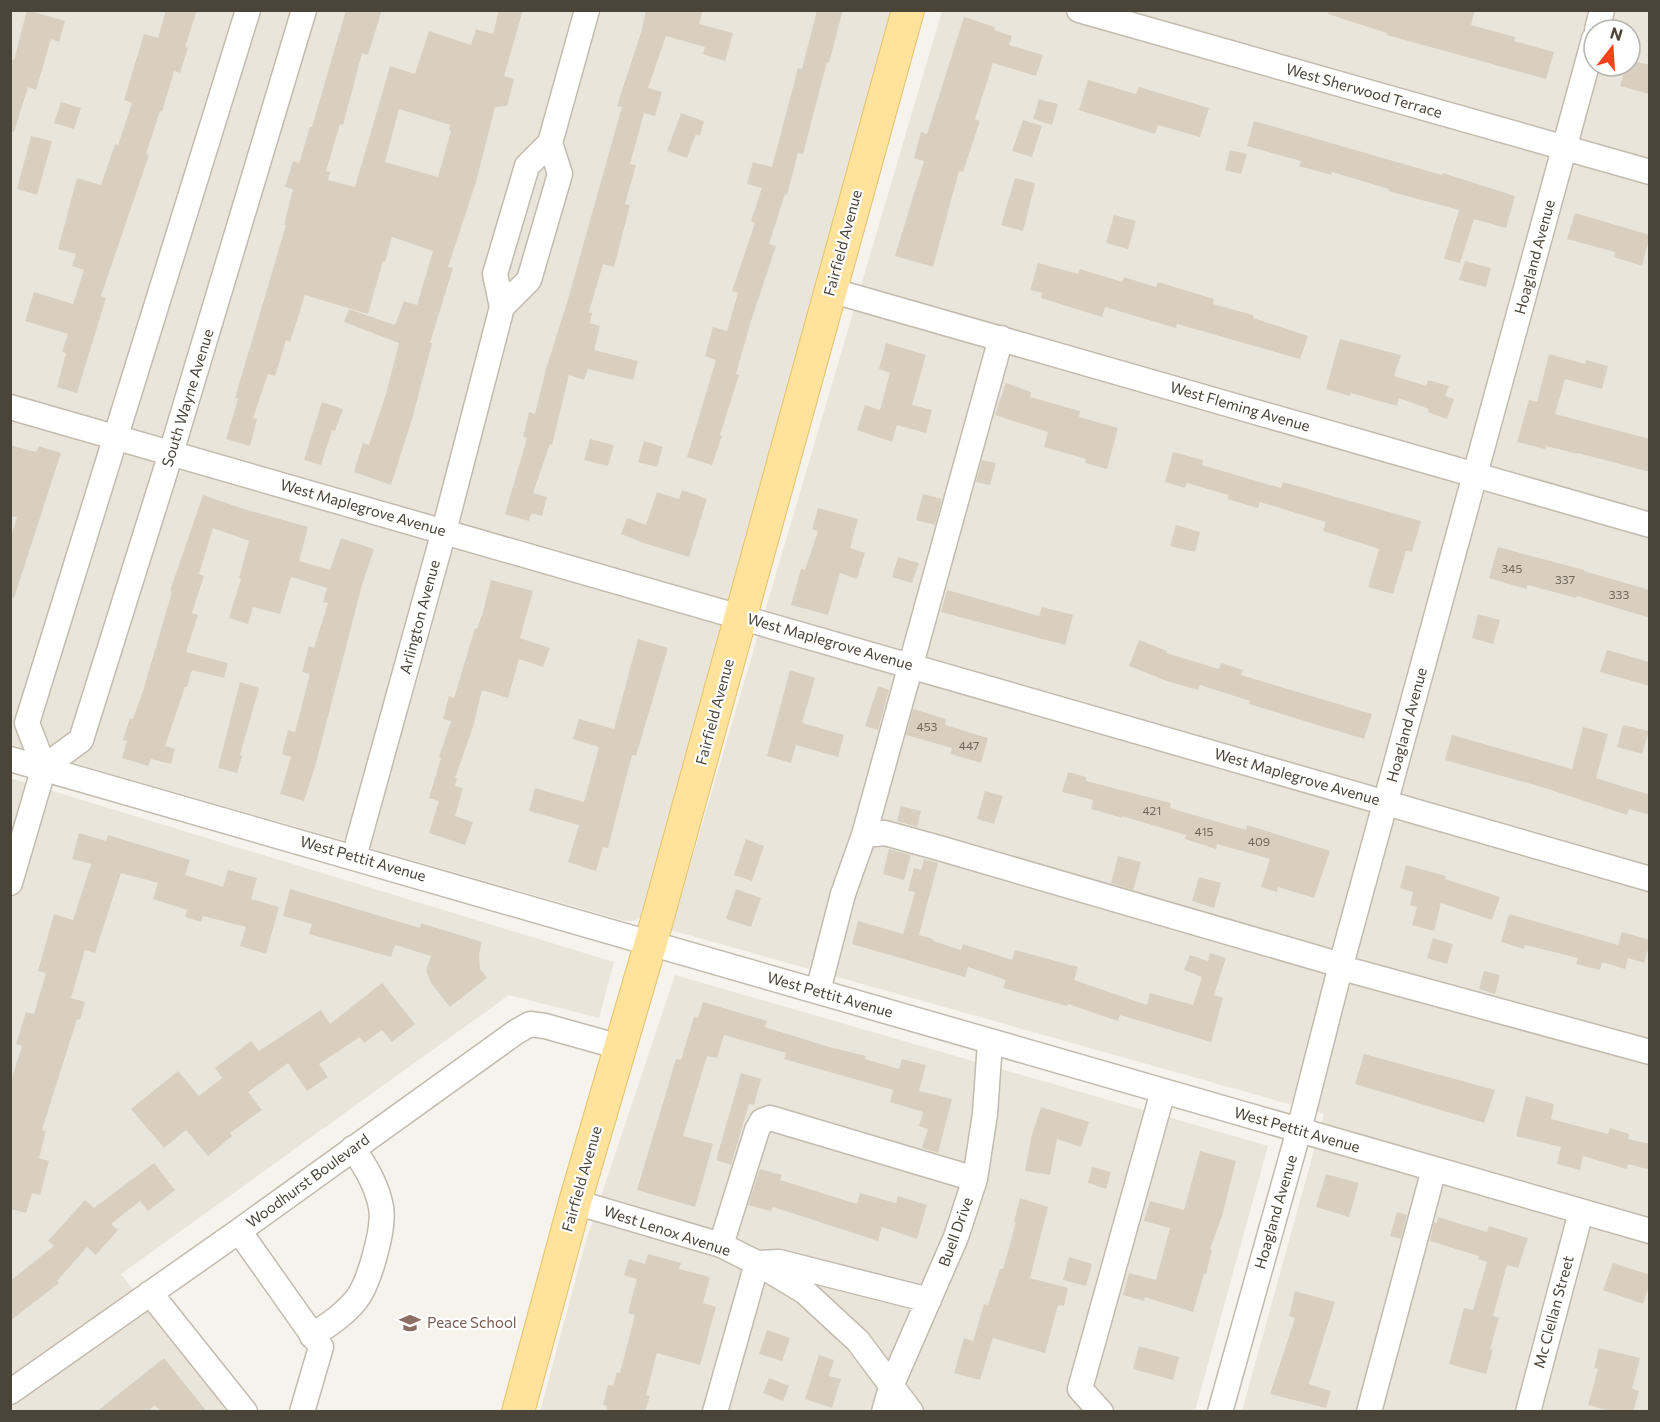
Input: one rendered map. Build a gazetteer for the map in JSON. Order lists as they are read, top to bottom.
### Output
{
  "streets": {
    "main road": ["Fairfield Avenue"],
    "street": [
      "West Sherwood Terrace",
      "Hoagland Avenue",
      "South Wayne Avenue",
      "West Fleming Avenue",
      "West Maplegrove Avenue",
      "Arlington Avenue",
      "West Pettit Avenue",
      "Woodhurst Boulevard",
      "West Lenox Avenue",
      "Buell Drive",
      "Mc Clellan Street"
    ]
  },
  "crossings": [
    ["West Sherwood Terrace", "Hoagland Avenue"],
    ["Fairfield Avenue", "West Fleming Avenue"],
    ["Fairfield Avenue", "West Maplegrove Avenue"],
    ["Fairfield Avenue", "West Pettit Avenue"],
    ["Fairfield Avenue", "Woodhurst Boulevard"],
    ["Fairfield Avenue", "West Lenox Avenue"],
    ["Hoagland Avenue", "West Fleming Avenue"],
    ["Hoagland Avenue", "West Maplegrove Avenue"],
    ["Hoagland Avenue", "West Pettit Avenue"],
    ["South Wayne Avenue", "West Maplegrove Avenue"],
    ["South Wayne Avenue", "West Pettit Avenue"],
    ["West Maplegrove Avenue", "Arlington Avenue"],
    ["Arlington Avenue", "West Pettit Avenue"],
    ["West Pettit Avenue", "Buell Drive"],
    ["West Pettit Avenue", "Mc Clellan Street"],
    ["West Lenox Avenue", "Buell Drive"]
  ],
  "places": {
    "school or university": ["Peace School"]
  },
  "house_numbers": [
    "345",
    "337",
    "333",
    "453",
    "447",
    "421",
    "415",
    "409"
  ],
  "north": "top"
}
